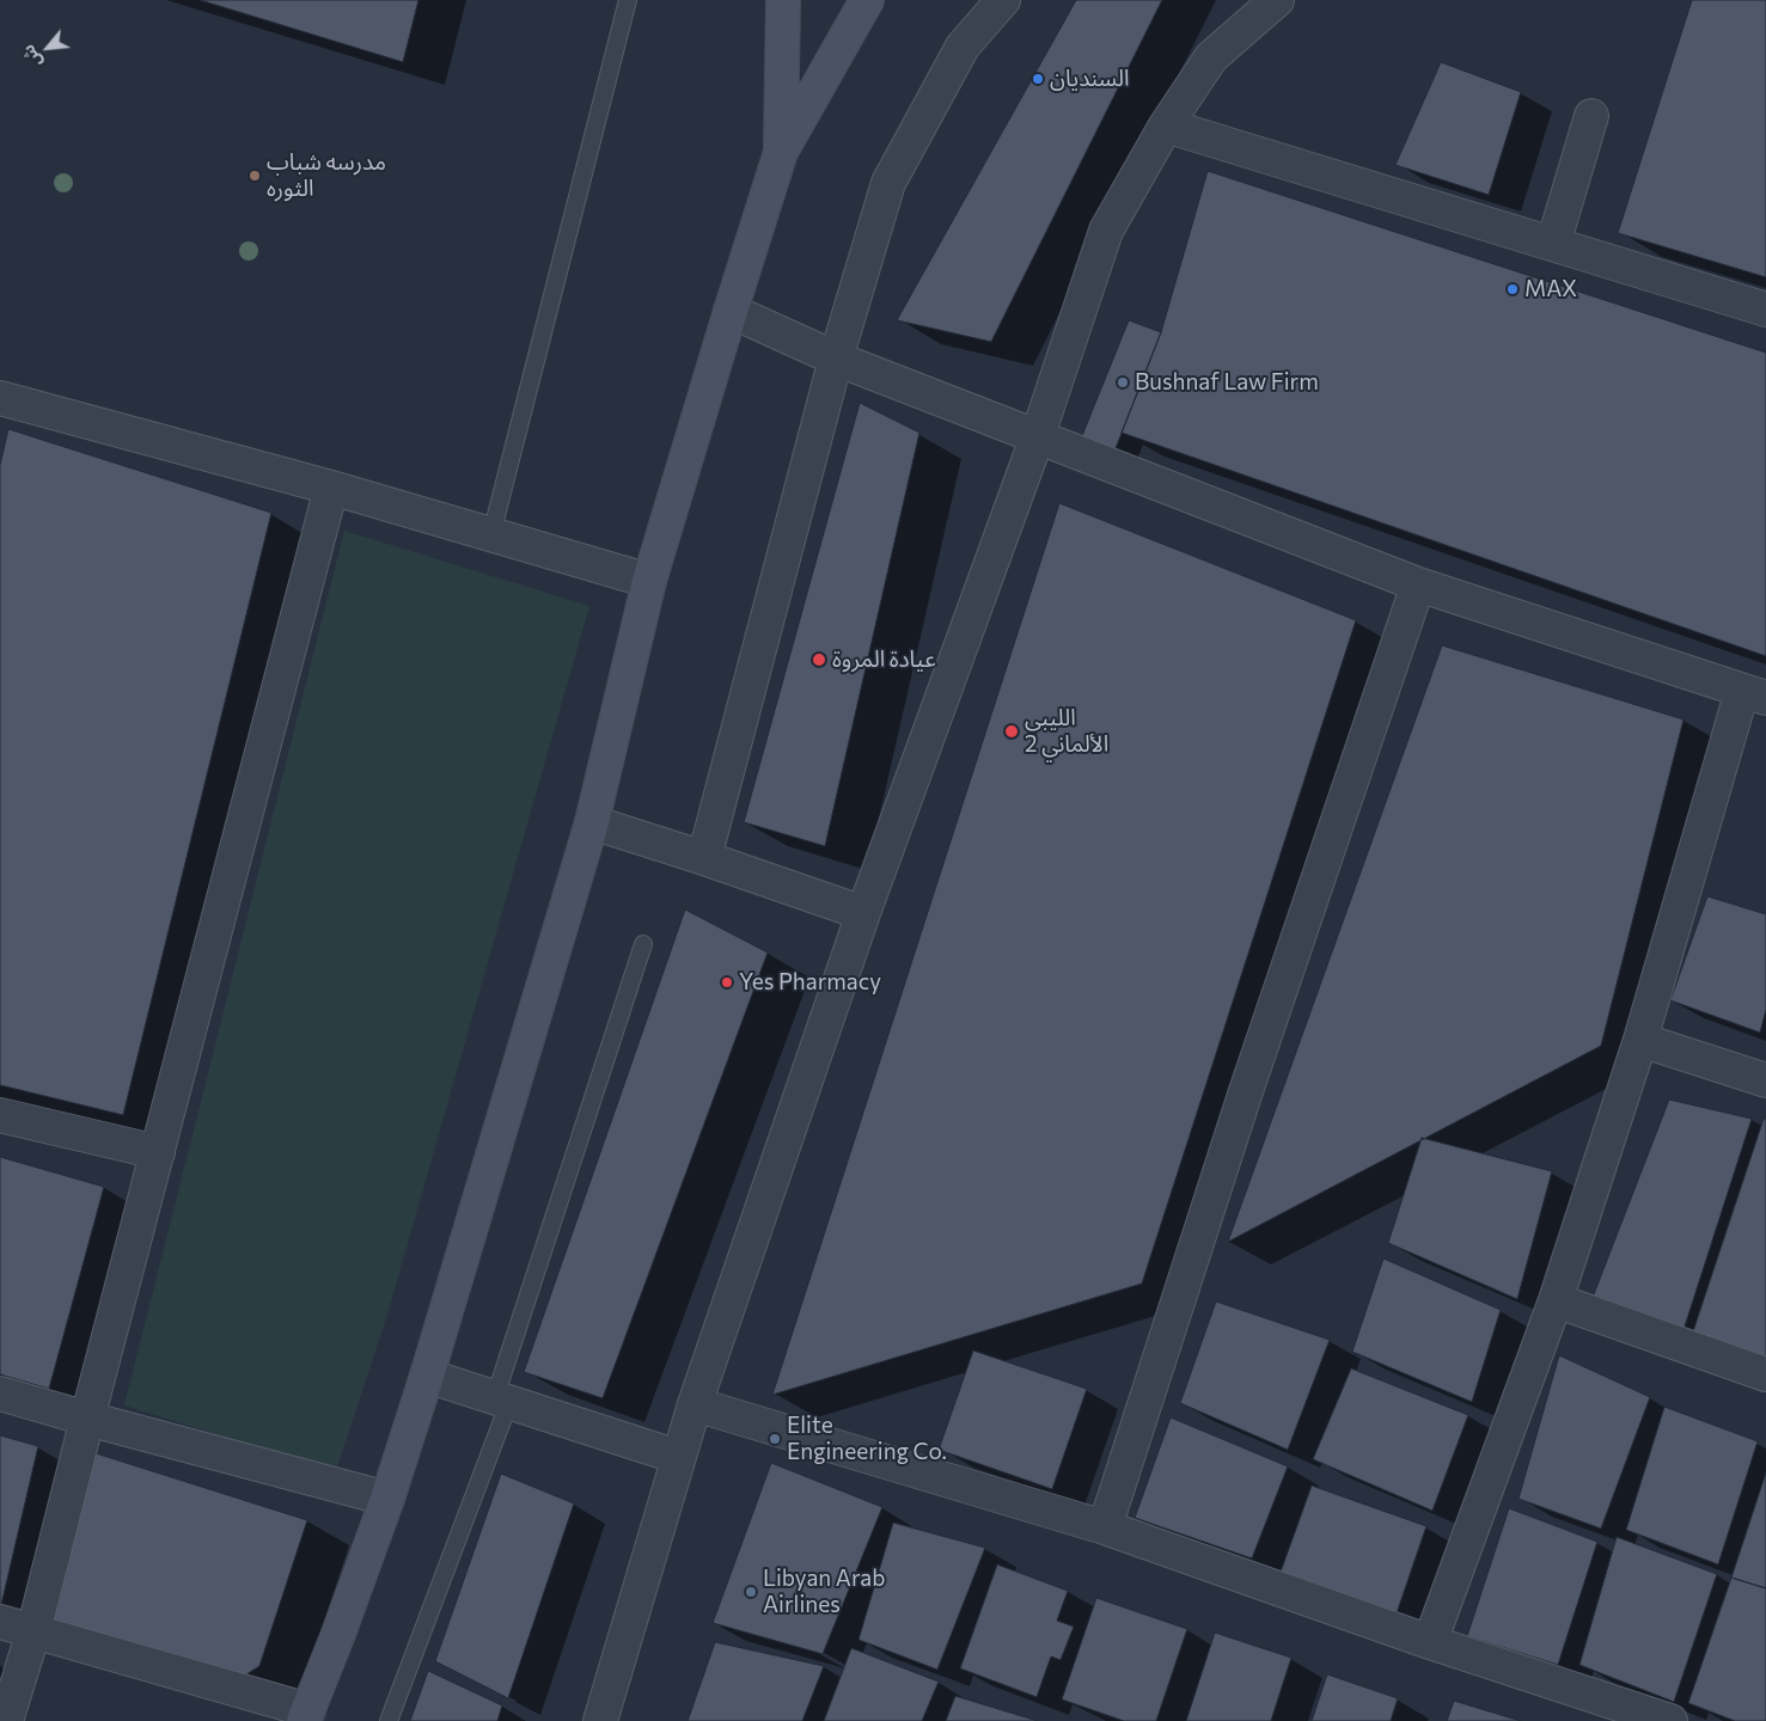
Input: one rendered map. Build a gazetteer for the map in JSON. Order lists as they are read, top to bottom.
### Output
{
  "places": [
    "السنديان",
    "مدرسه شباب الثوره",
    "MAX",
    "Bushnaf Law Firm",
    "عيادة المروة",
    "الليبي الألماني 2",
    "Yes Pharmacy",
    "Elite Engineering Co.",
    "Libyan Arab Airlines"
  ],
  "north": "bottom left"
}
